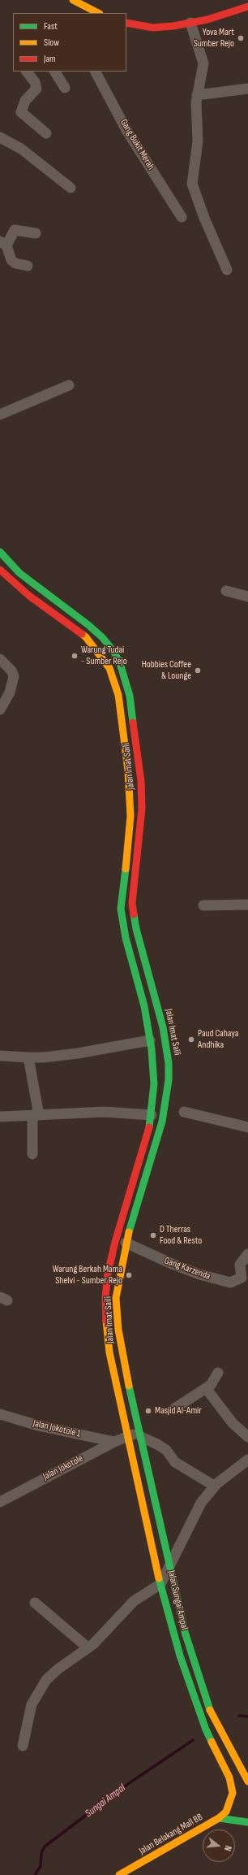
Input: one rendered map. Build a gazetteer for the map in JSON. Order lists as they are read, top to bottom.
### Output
{
  "streets": {
    "main road": ["Jalan Imat Saili", "Jalan Sungai Ampal", "Jalan Belakang Mall BB"],
    "street": [
      "Gang Bukit Merah",
      "Gang Karzenda",
      "Jalan Jokotole 1",
      "Jalan Jokotole"
    ]
  },
  "crossings": [
    ["Jalan Imat Saili", "Gang Karzenda"],
    ["Jalan Imat Saili", "Jalan Jokotole"],
    ["Jalan Imat Saili", "Jalan Sungai Ampal"],
    ["Jalan Jokotole 1", "Jalan Jokotole"],
    ["Jalan Sungai Ampal", "Jalan Belakang Mall BB"]
  ],
  "water": ["Sungai Ampal"],
  "places": [
    "Yova Mart Sumber Rejo",
    "Warung Tudai - Sumber Rejo",
    "Hobbies Coffee & Lounge",
    "Paud Cahaya Andhika",
    "D Therras Food & Resto",
    "Warung Berkah Mama Shelvi - Sumber Rejo",
    "Masjid Al-Amir"
  ],
  "legend": ["Fast", "Slow", "Jam"],
  "north": "right"
}
